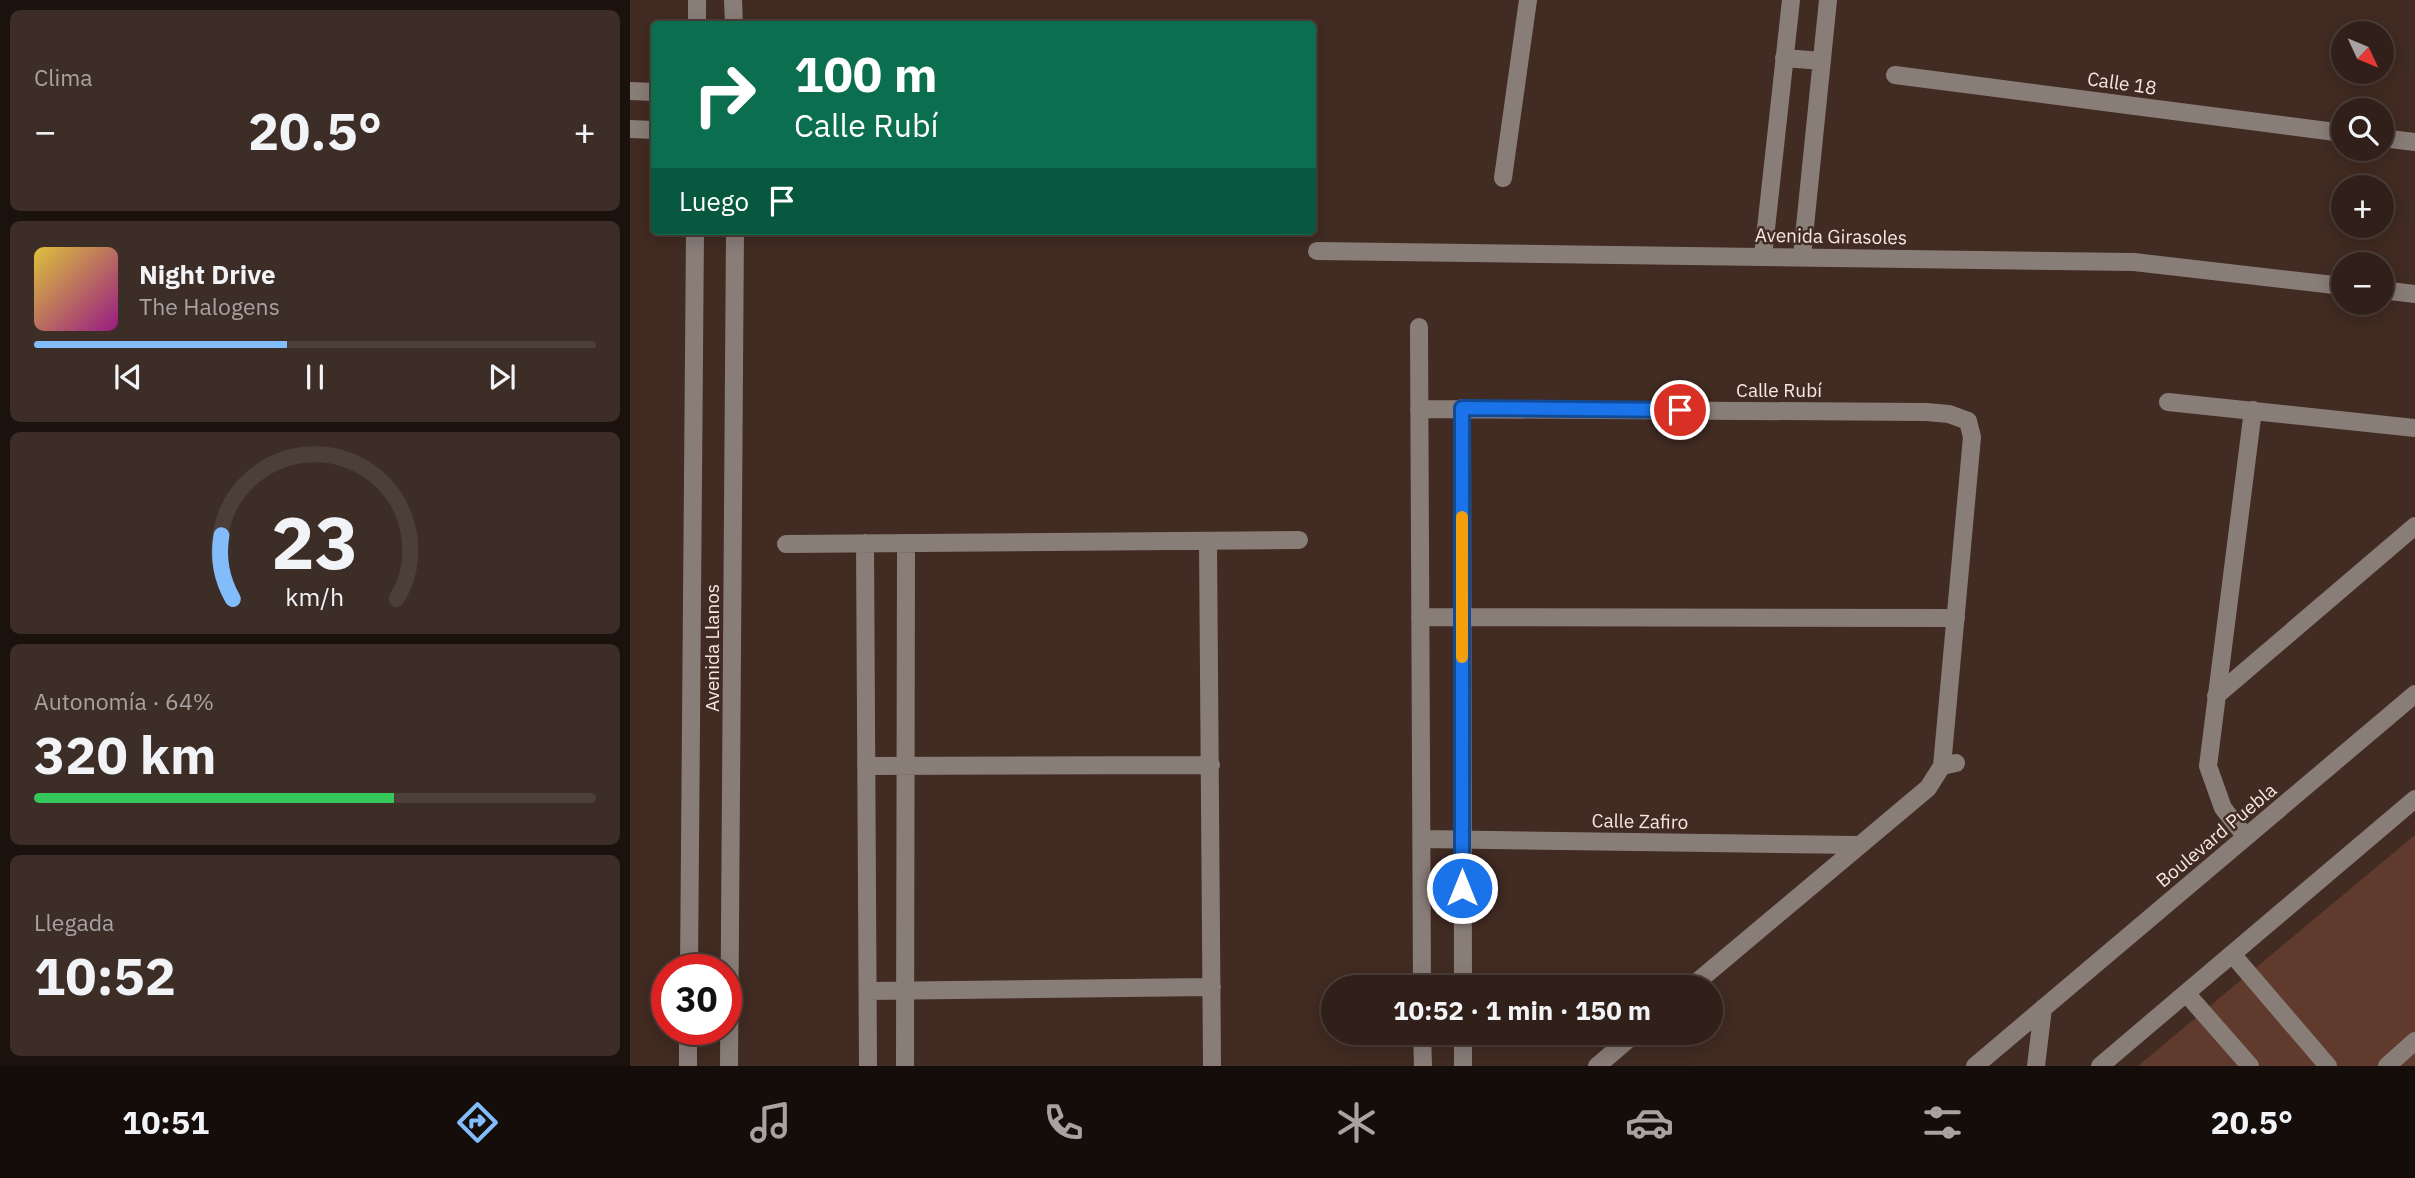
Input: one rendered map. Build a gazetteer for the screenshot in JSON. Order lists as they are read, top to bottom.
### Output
{
  "streets": {
    "street": [
      "Calle 18",
      "Avenida Girasoles",
      "Calle Rubí",
      "Avenida Llanos",
      "Calle Zafiro",
      "Boulevard Puebla"
    ]
  },
  "north": "bottom right",
  "page": {
    "tile": [
      "Clima",
      ["Autonomía · 64%", "320 km"],
      ["Llegada", "10:52"]
    ],
    "map_buttons": ["+", "−"],
    "turn": ["100 m", "Calle Rubí"],
    "heat": ["−", "20.5°", "+"],
    "then": "Luego",
    "song": ["Night Drive", "The Halogens"],
    "limit": "30",
    "trip": "10:52 · 1 min · 150 m",
    "tabs": ["10:51", "20.5°"],
    "gauge": ["23", "km/h"]
  }
}
